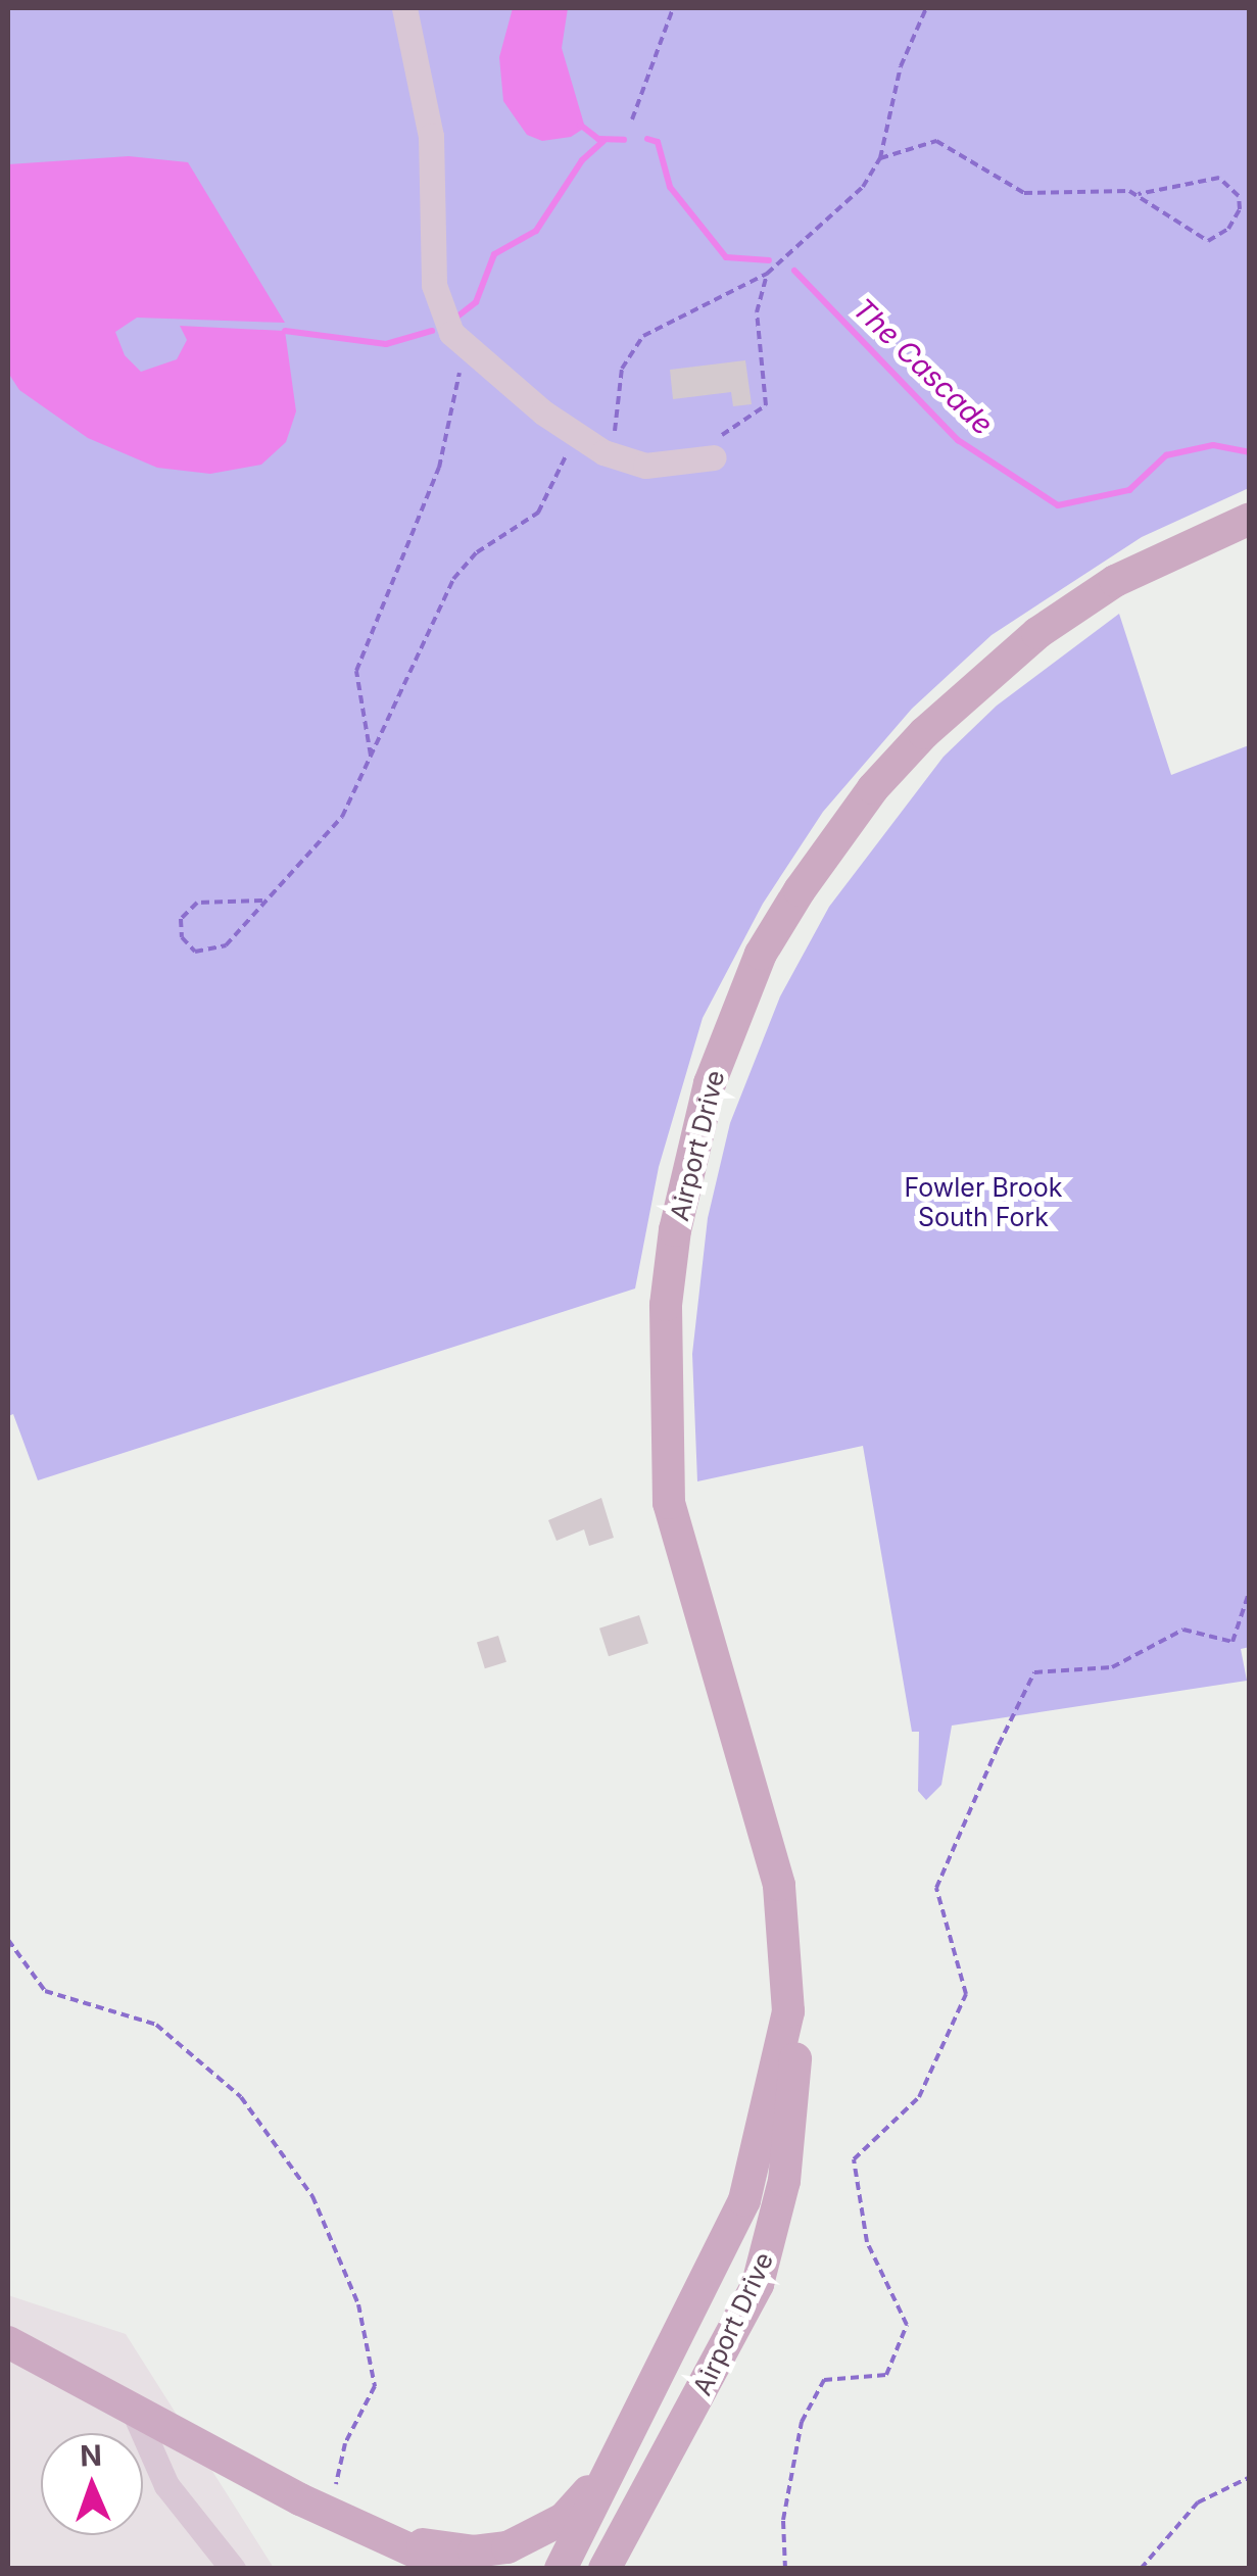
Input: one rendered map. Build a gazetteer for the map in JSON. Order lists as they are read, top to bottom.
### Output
{
  "streets": {
    "main road": ["Airport Drive"]
  },
  "water": ["The Cascade"],
  "parks": ["Fowler Brook South Fork"],
  "north": "top"
}
